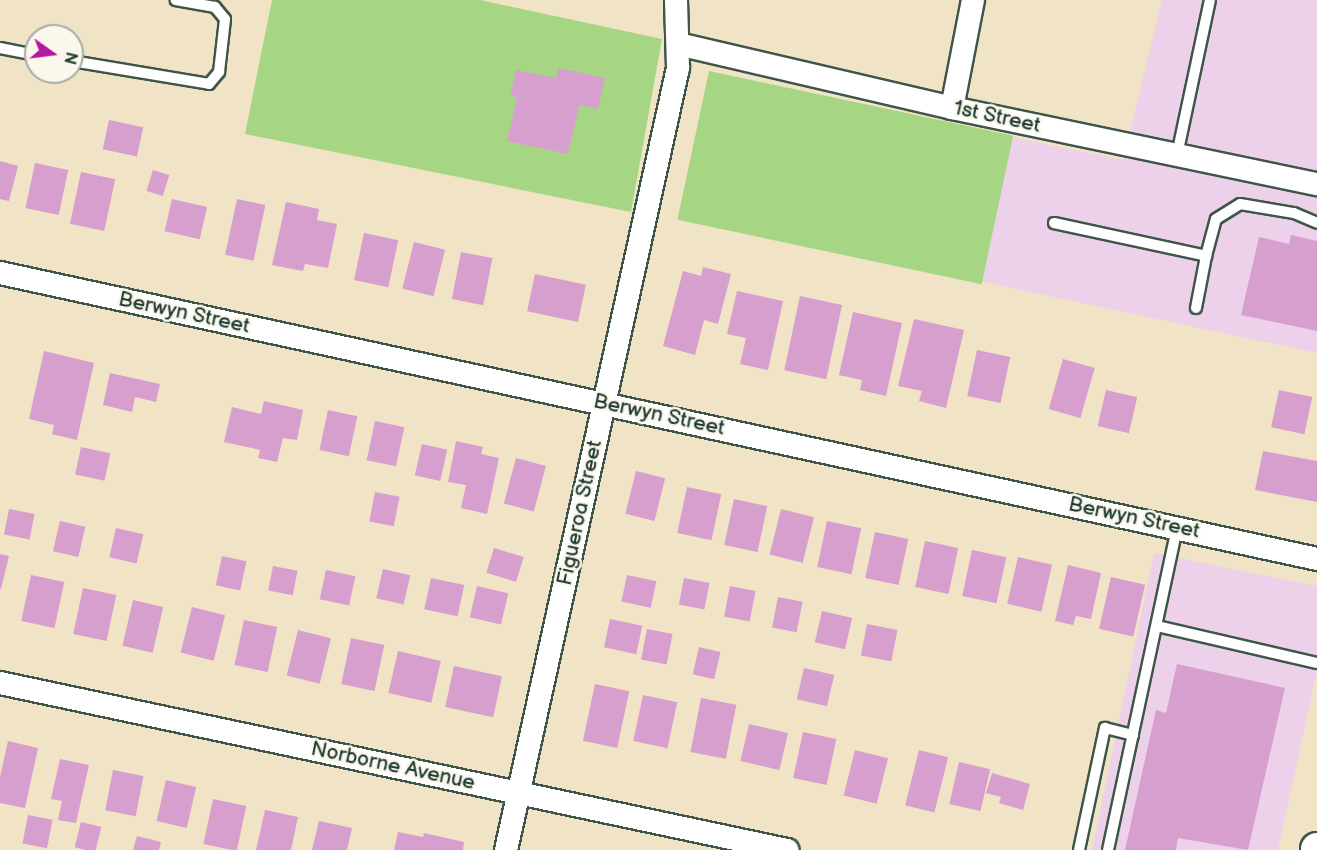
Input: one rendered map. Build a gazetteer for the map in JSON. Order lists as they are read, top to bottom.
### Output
{
  "streets": {
    "street": [
      "1st Street",
      "Berwyn Street",
      "Figueroa Street",
      "Norborne Avenue"
    ]
  },
  "crossings": [
    ["1st Street", "Figueroa Street"],
    ["Berwyn Street", "Figueroa Street"],
    ["Figueroa Street", "Norborne Avenue"]
  ],
  "north": "right"
}
